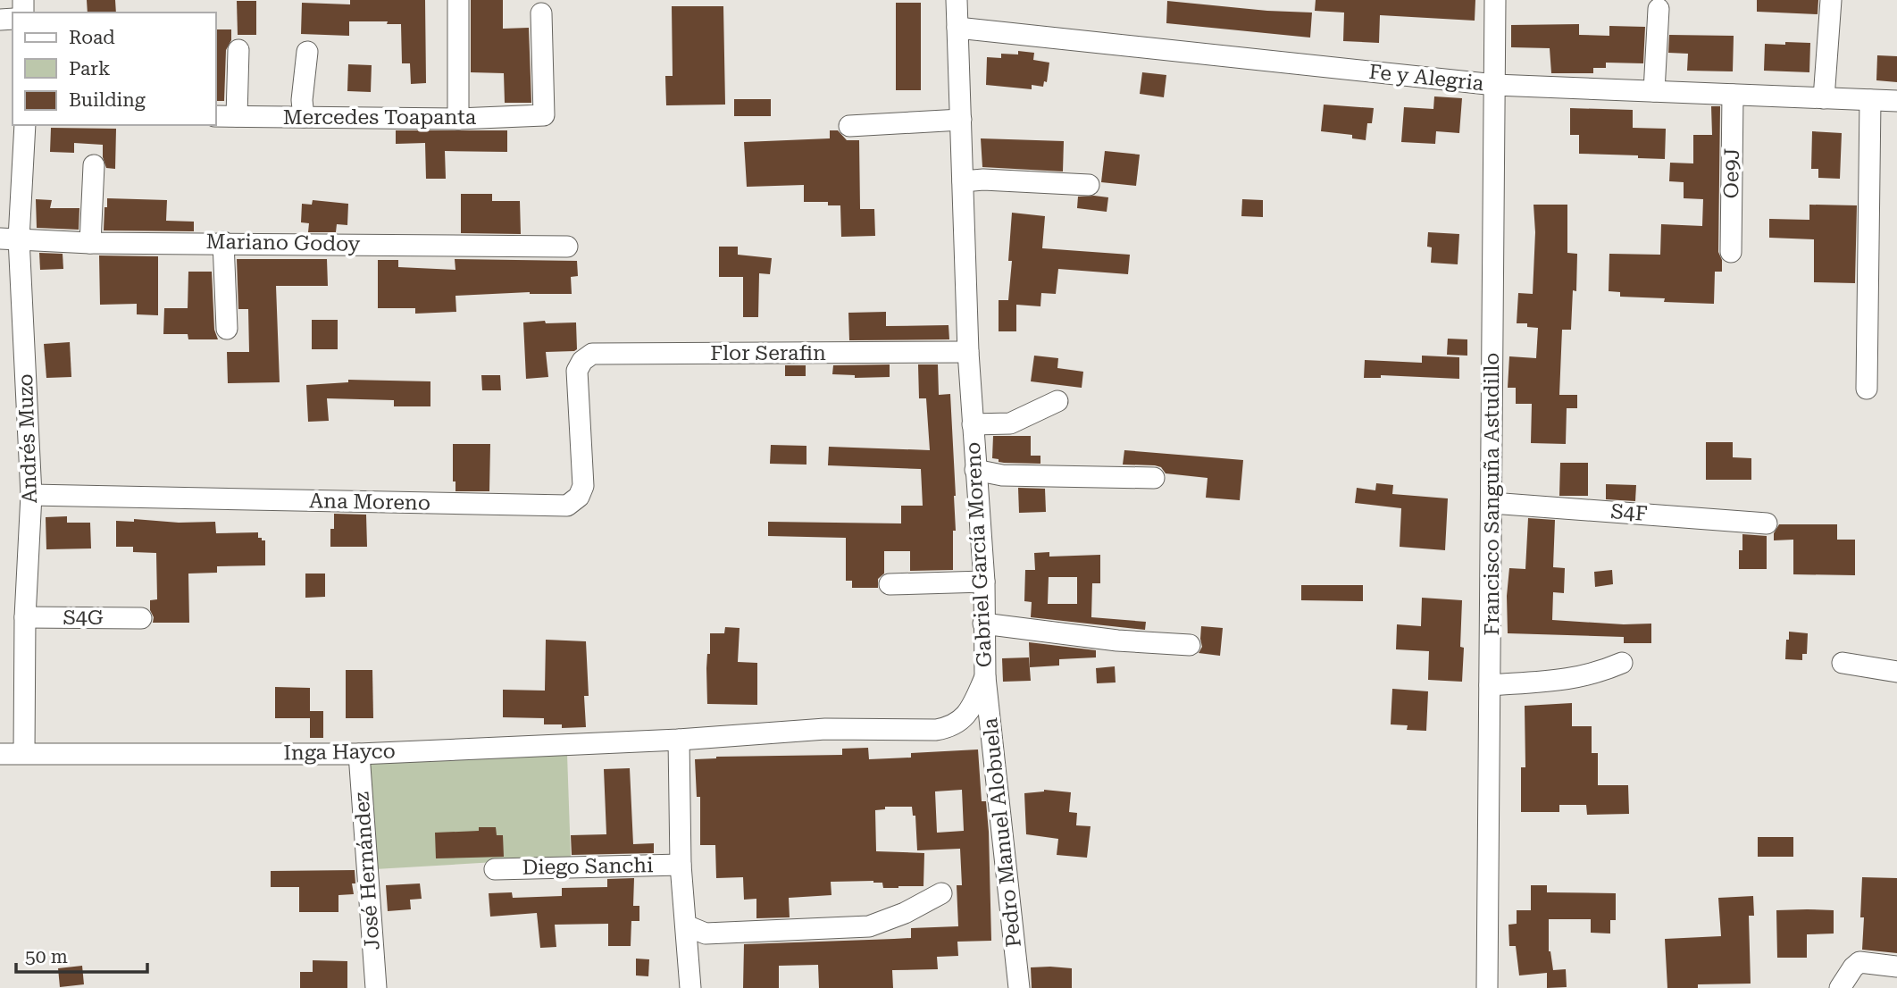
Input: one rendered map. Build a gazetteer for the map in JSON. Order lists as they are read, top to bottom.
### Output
{
  "streets": {
    "street": [
      "Fe y Alegria",
      "Mercedes Toapanta",
      "Oe9J",
      "Mariano Godoy",
      "Flor Serafin",
      "Andrés Muzo",
      "Francisco Sanguña Astudillo",
      "Ana Moreno",
      "S4F",
      "Gabriel García Moreno",
      "S4G",
      "Inga Hayco",
      "Pedro Manuel Alobuela",
      "Diego Sanchi",
      "José Hernández"
    ]
  },
  "crossings": [
    ["Fe y Alegria", "Oe9J"],
    ["Fe y Alegria", "Francisco Sanguña Astudillo"],
    ["Fe y Alegria", "Gabriel García Moreno"],
    ["Mariano Godoy", "Andrés Muzo"],
    ["Flor Serafin", "Ana Moreno"],
    ["Flor Serafin", "Gabriel García Moreno"],
    ["Andrés Muzo", "Ana Moreno"],
    ["Andrés Muzo", "S4G"],
    ["Andrés Muzo", "Inga Hayco"],
    ["Francisco Sanguña Astudillo", "S4F"],
    ["Gabriel García Moreno", "Inga Hayco"],
    ["Gabriel García Moreno", "Pedro Manuel Alobuela"],
    ["Inga Hayco", "José Hernández"]
  ],
  "legend": ["Road", "Park", "Building"],
  "scale_bar": "50 m"
}
